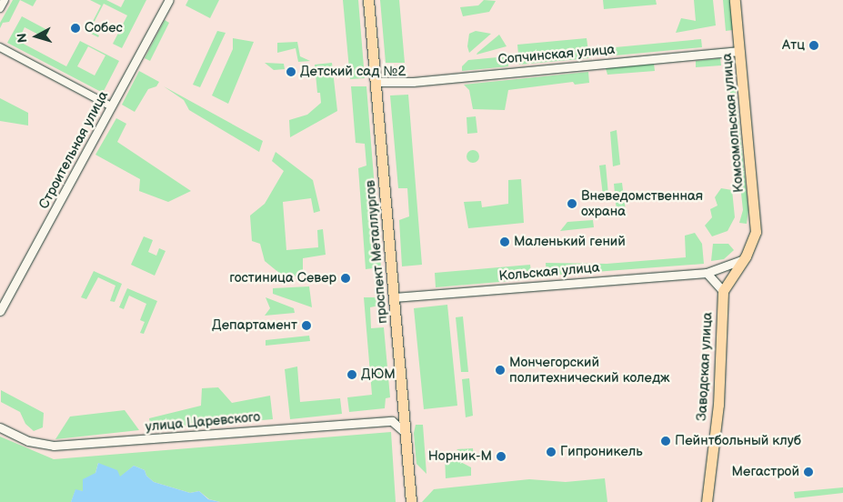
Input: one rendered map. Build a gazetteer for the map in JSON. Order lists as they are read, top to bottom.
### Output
{
  "streets": {
    "main road": ["Комсомольская улица", "проспект Металлургов", "Заводская улица"],
    "street": [
      "Сопчинская улица",
      "Строительная улица",
      "Кольская улица",
      "улица Царевского"
    ]
  },
  "crossings": [
    ["Сопчинская улица", "Комсомольская улица"],
    ["Сопчинская улица", "проспект Металлургов"],
    ["Комсомольская улица", "Кольская улица"],
    ["проспект Металлургов", "Кольская улица"]
  ],
  "places": [
    "Собес",
    "Атц",
    "Детский сад №2",
    "Вневедомственная охрана",
    "Маленький гений",
    "гостиница Север",
    "Департамент",
    "Мончегорский политехнический коледж",
    "ДЮМ",
    "Пейнтбольный клуб",
    "Гипроникель",
    "Норник-М",
    "Мегастрой"
  ],
  "north": "left"
}
